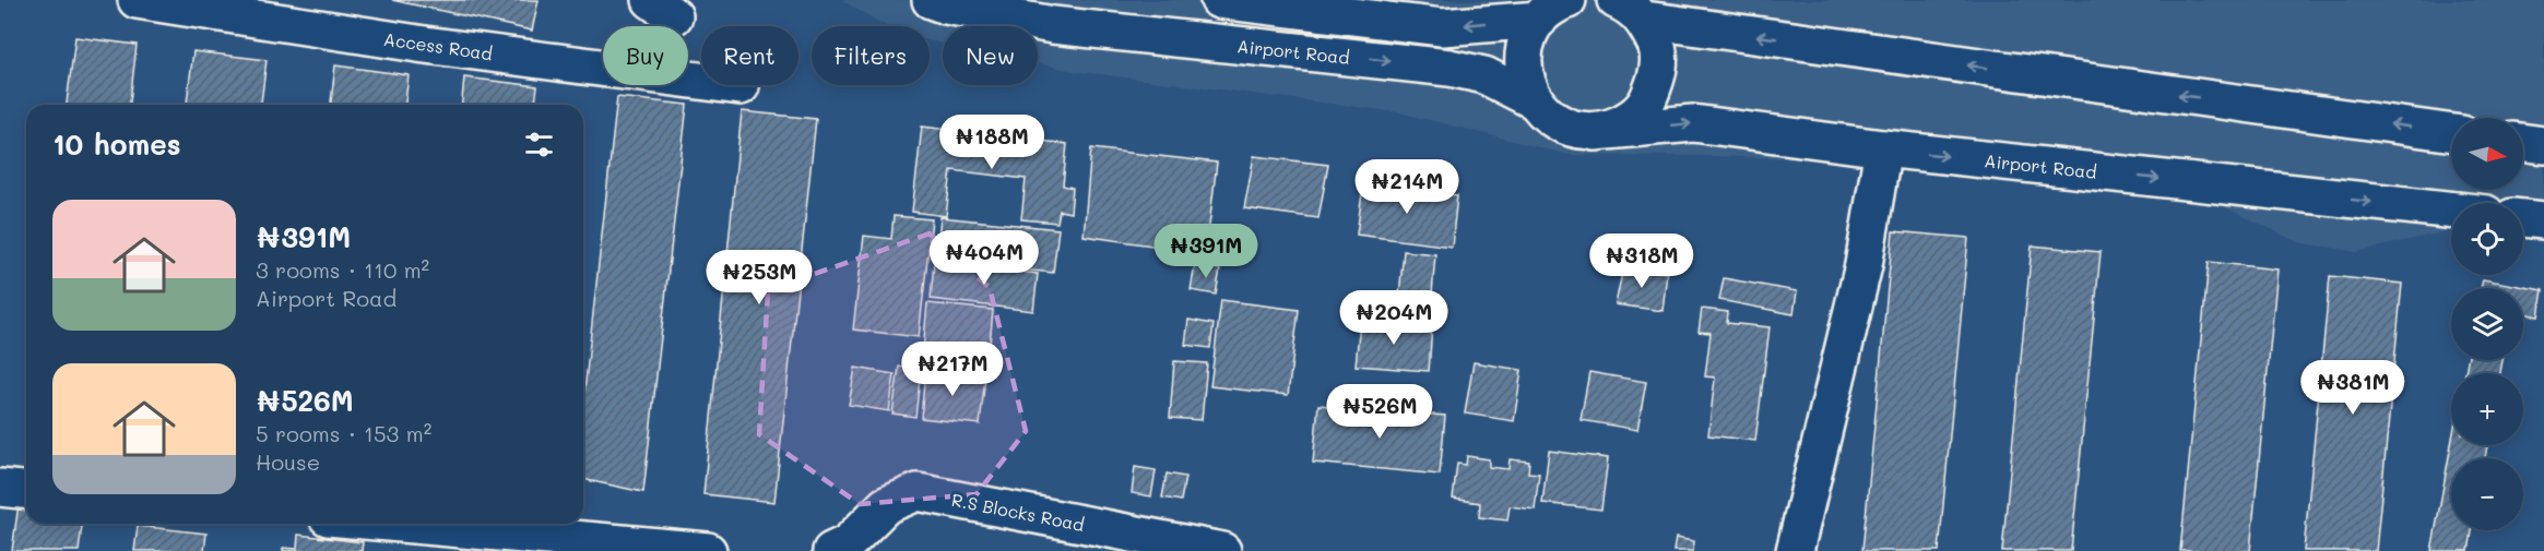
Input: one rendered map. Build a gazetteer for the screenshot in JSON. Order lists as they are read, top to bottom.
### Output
{
  "streets": {
    "main road": ["Access Road", "Airport Road", "R.S Blocks Road"]
  },
  "north": "right",
  "page": {
    "chip": [
      "Buy",
      "Rent",
      "Filters",
      "New"
    ],
    "heading": "10 homes",
    "price": [
      "₦188M",
      "₦214M",
      "₦391M",
      "₦404M",
      "₦318M",
      "₦253M",
      "₦204M",
      "₦217M",
      "₦381M",
      "₦526M"
    ],
    "map_buttons": ["+", "−"],
    "list": [
      {
        "name": "₦391M",
        "note": "3 rooms · 110 m² · Airport Road"
      },
      {
        "name": "₦526M",
        "note": "5 rooms · 153 m² · House"
      }
    ]
  }
}
